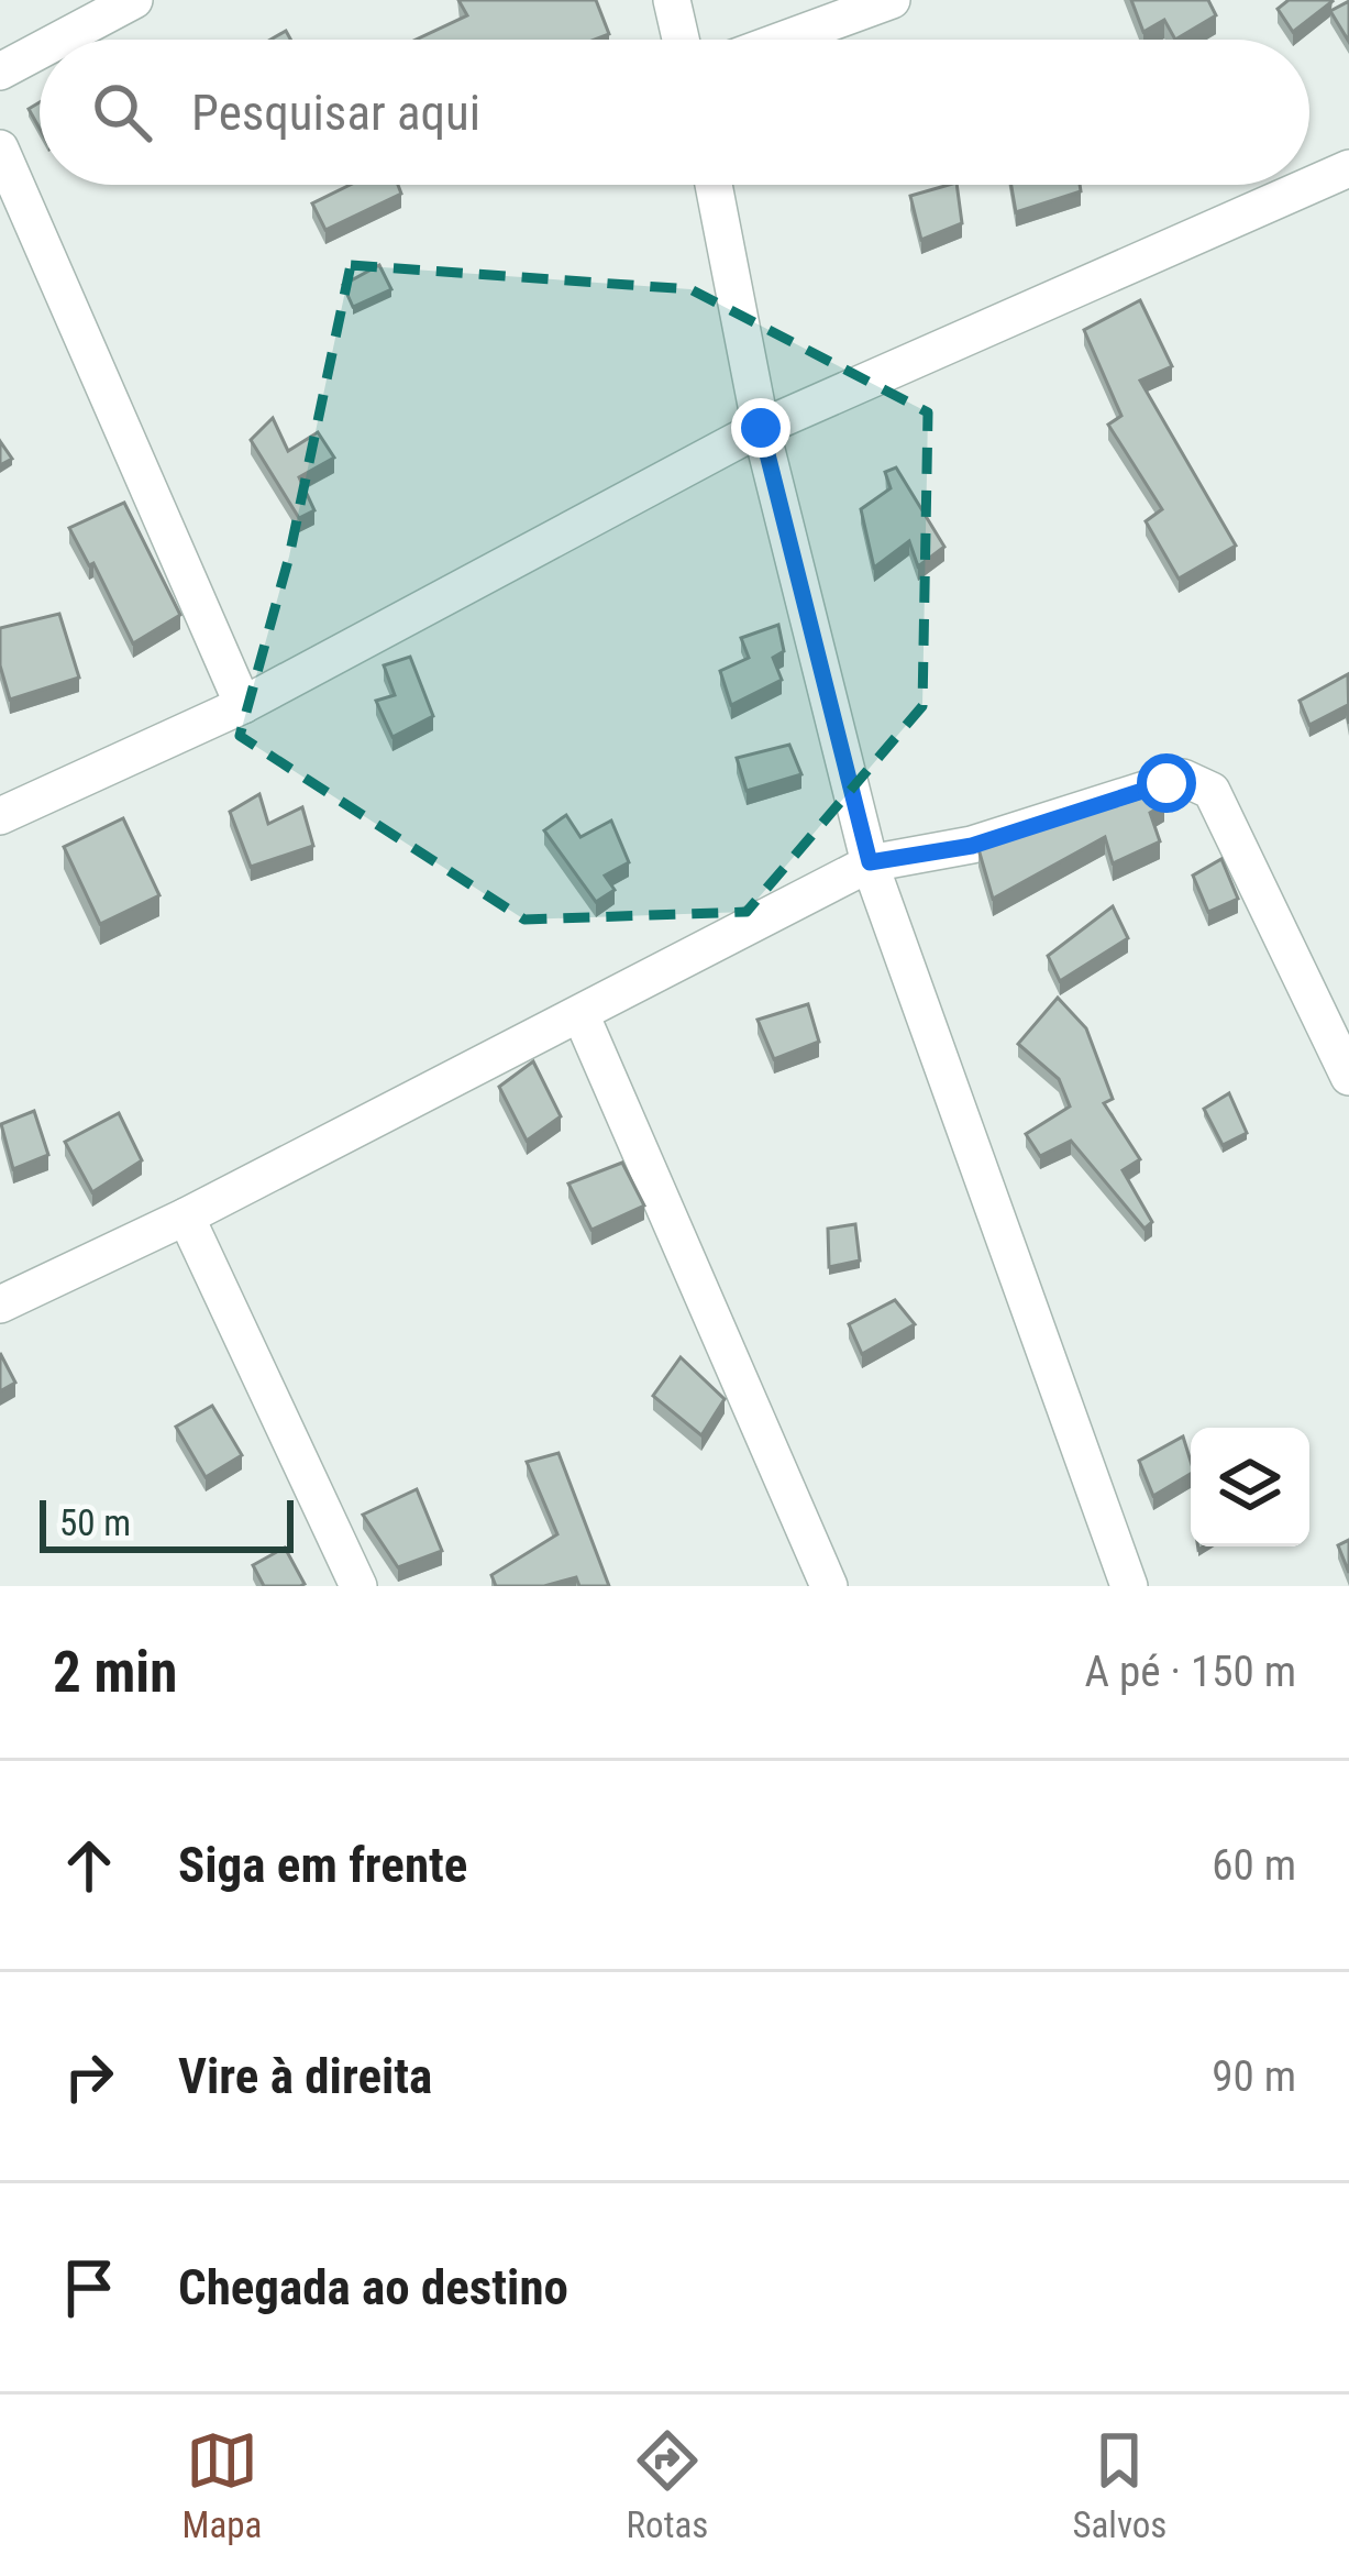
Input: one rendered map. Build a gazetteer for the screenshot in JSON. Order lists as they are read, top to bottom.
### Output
{
  "scale_bar": "50 m",
  "page": {
    "search": "Pesquisar aqui",
    "scale": "50 m",
    "heading": ["2 min", "A pé · 150 m"],
    "list": [
      ["Siga em frente", "60 m"],
      ["Vire à direita", "90 m"],
      "Chegada ao destino"
    ],
    "nav": ["Mapa", "Rotas", "Salvos"]
  }
}
